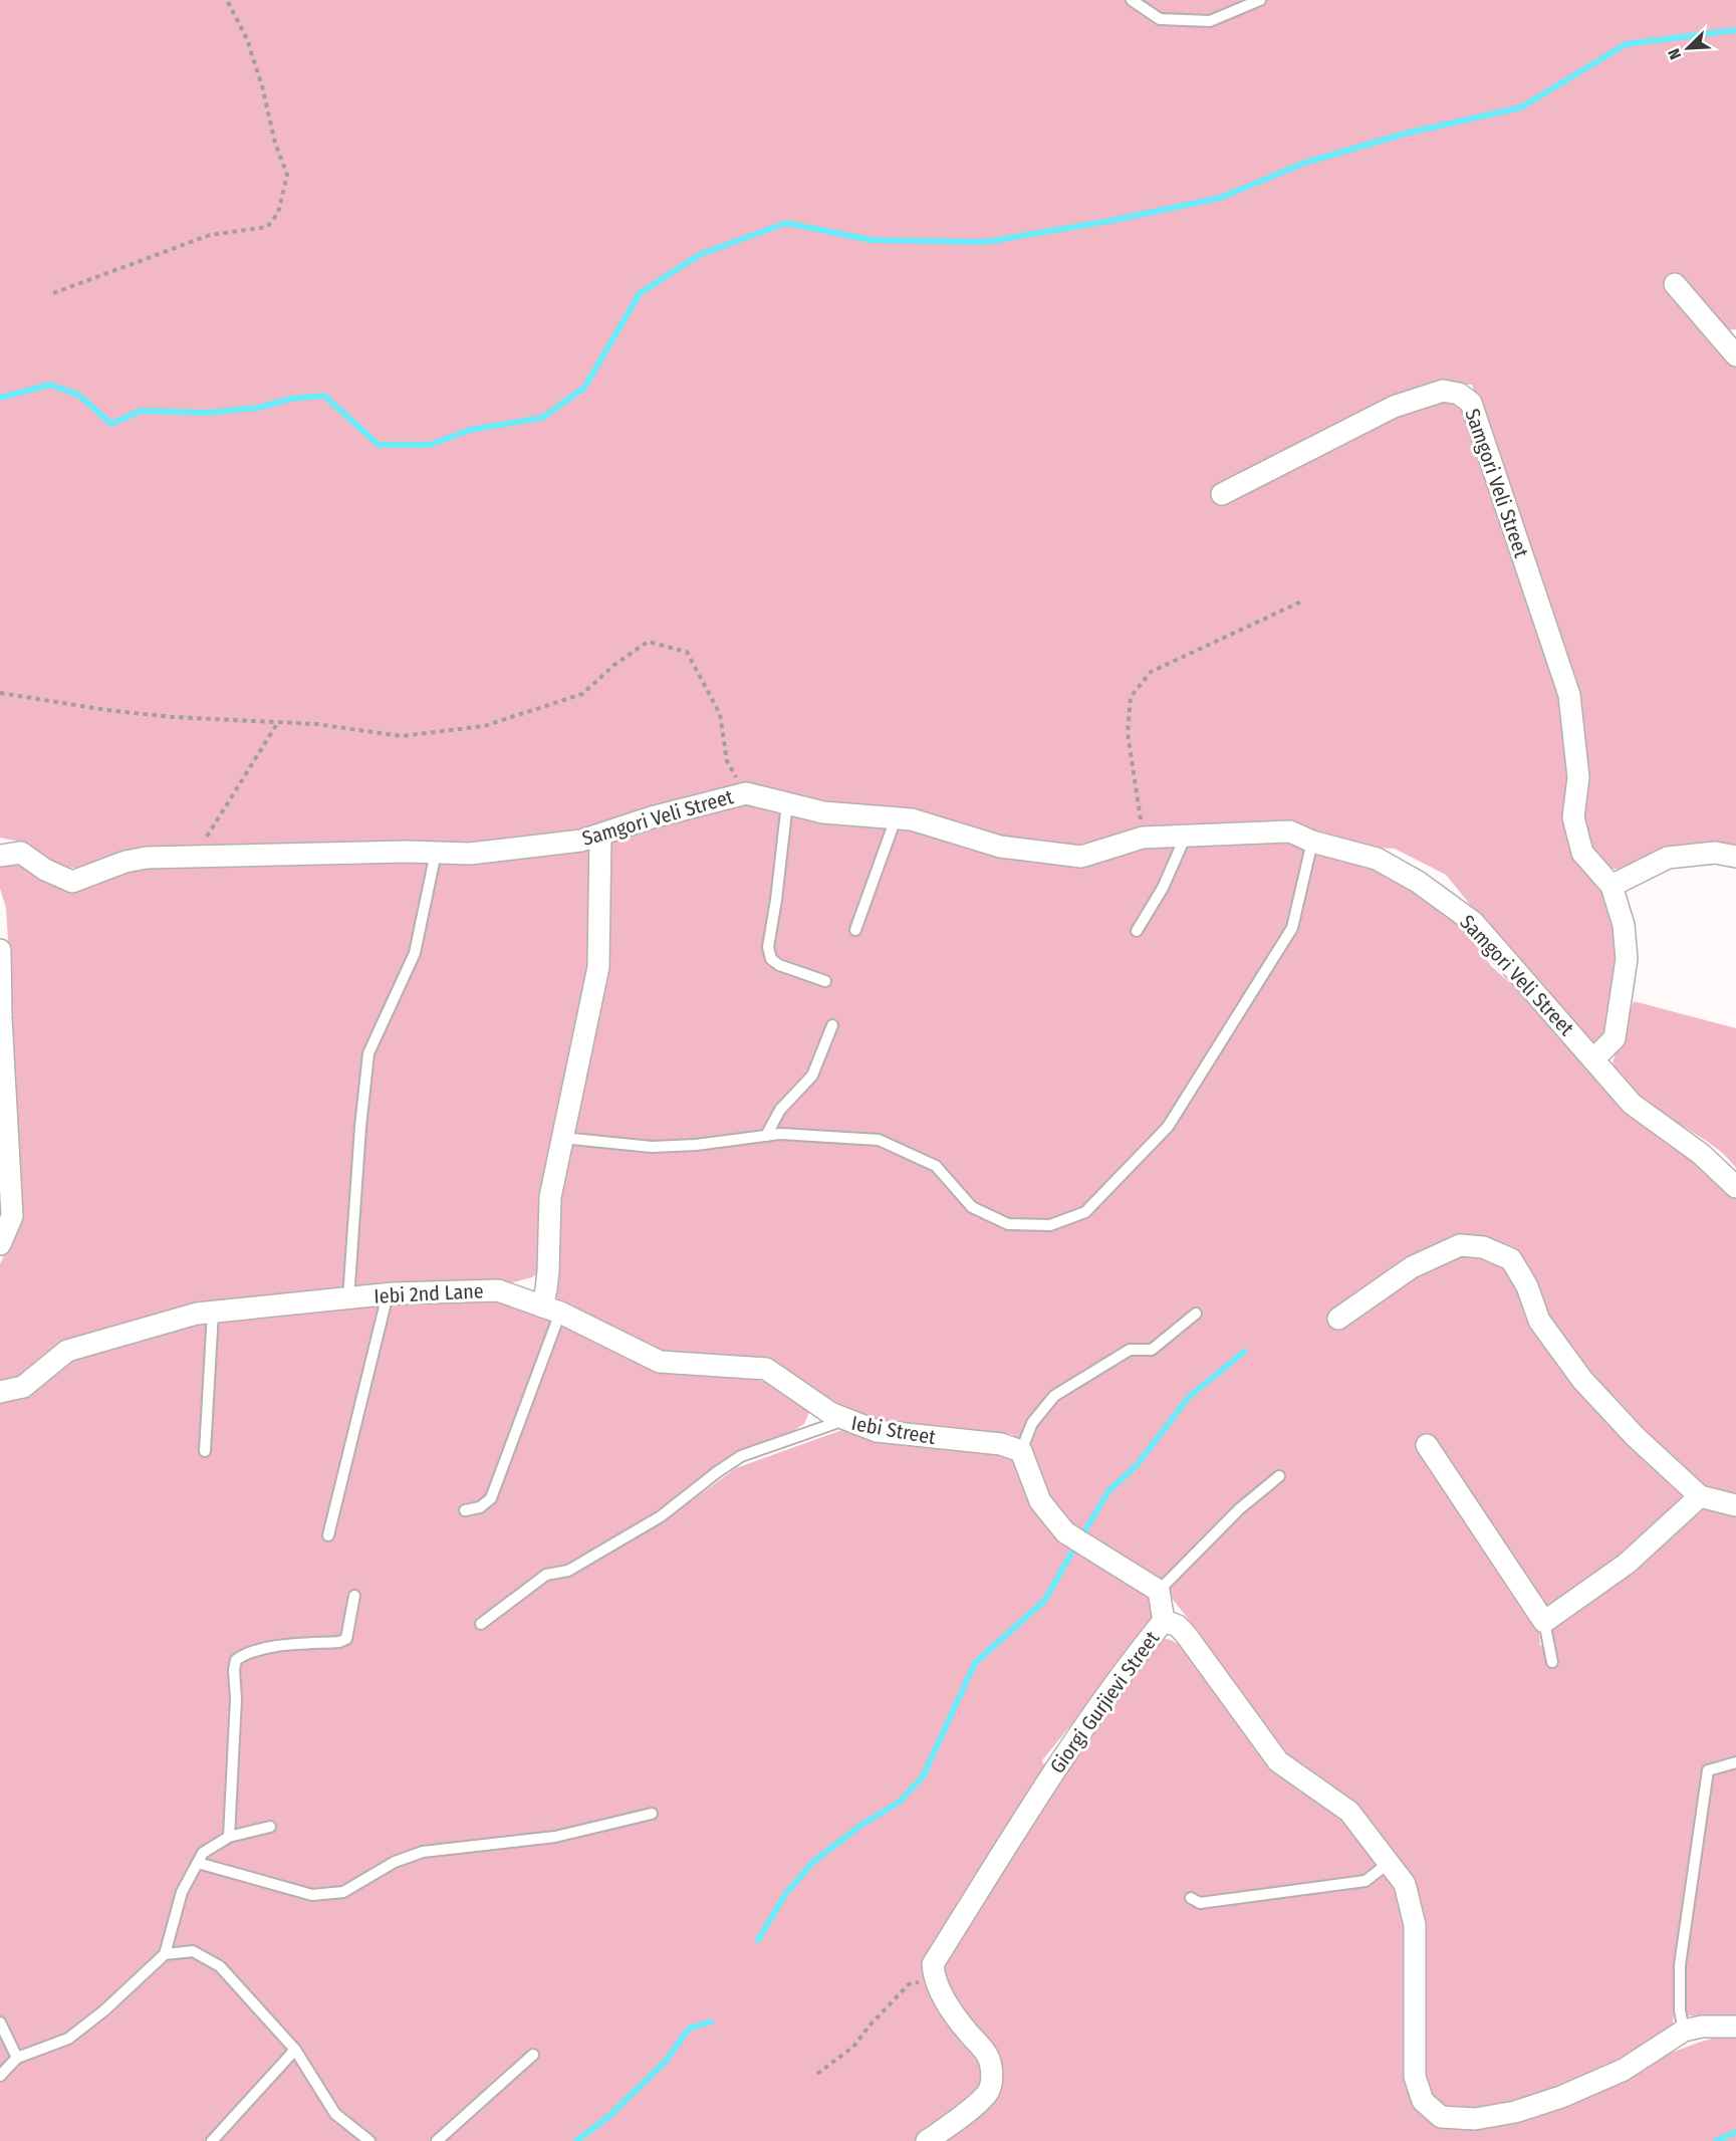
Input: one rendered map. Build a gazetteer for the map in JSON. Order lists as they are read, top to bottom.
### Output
{
  "streets": {
    "street": [
      "Samgori Veli Street",
      "Iebi 2nd Lane",
      "Iebi Street",
      "Giorgi Gurjievi Street"
    ]
  },
  "crossings": [
    ["Iebi 2nd Lane", "Iebi Street"]
  ],
  "north": "bottom left"
}
